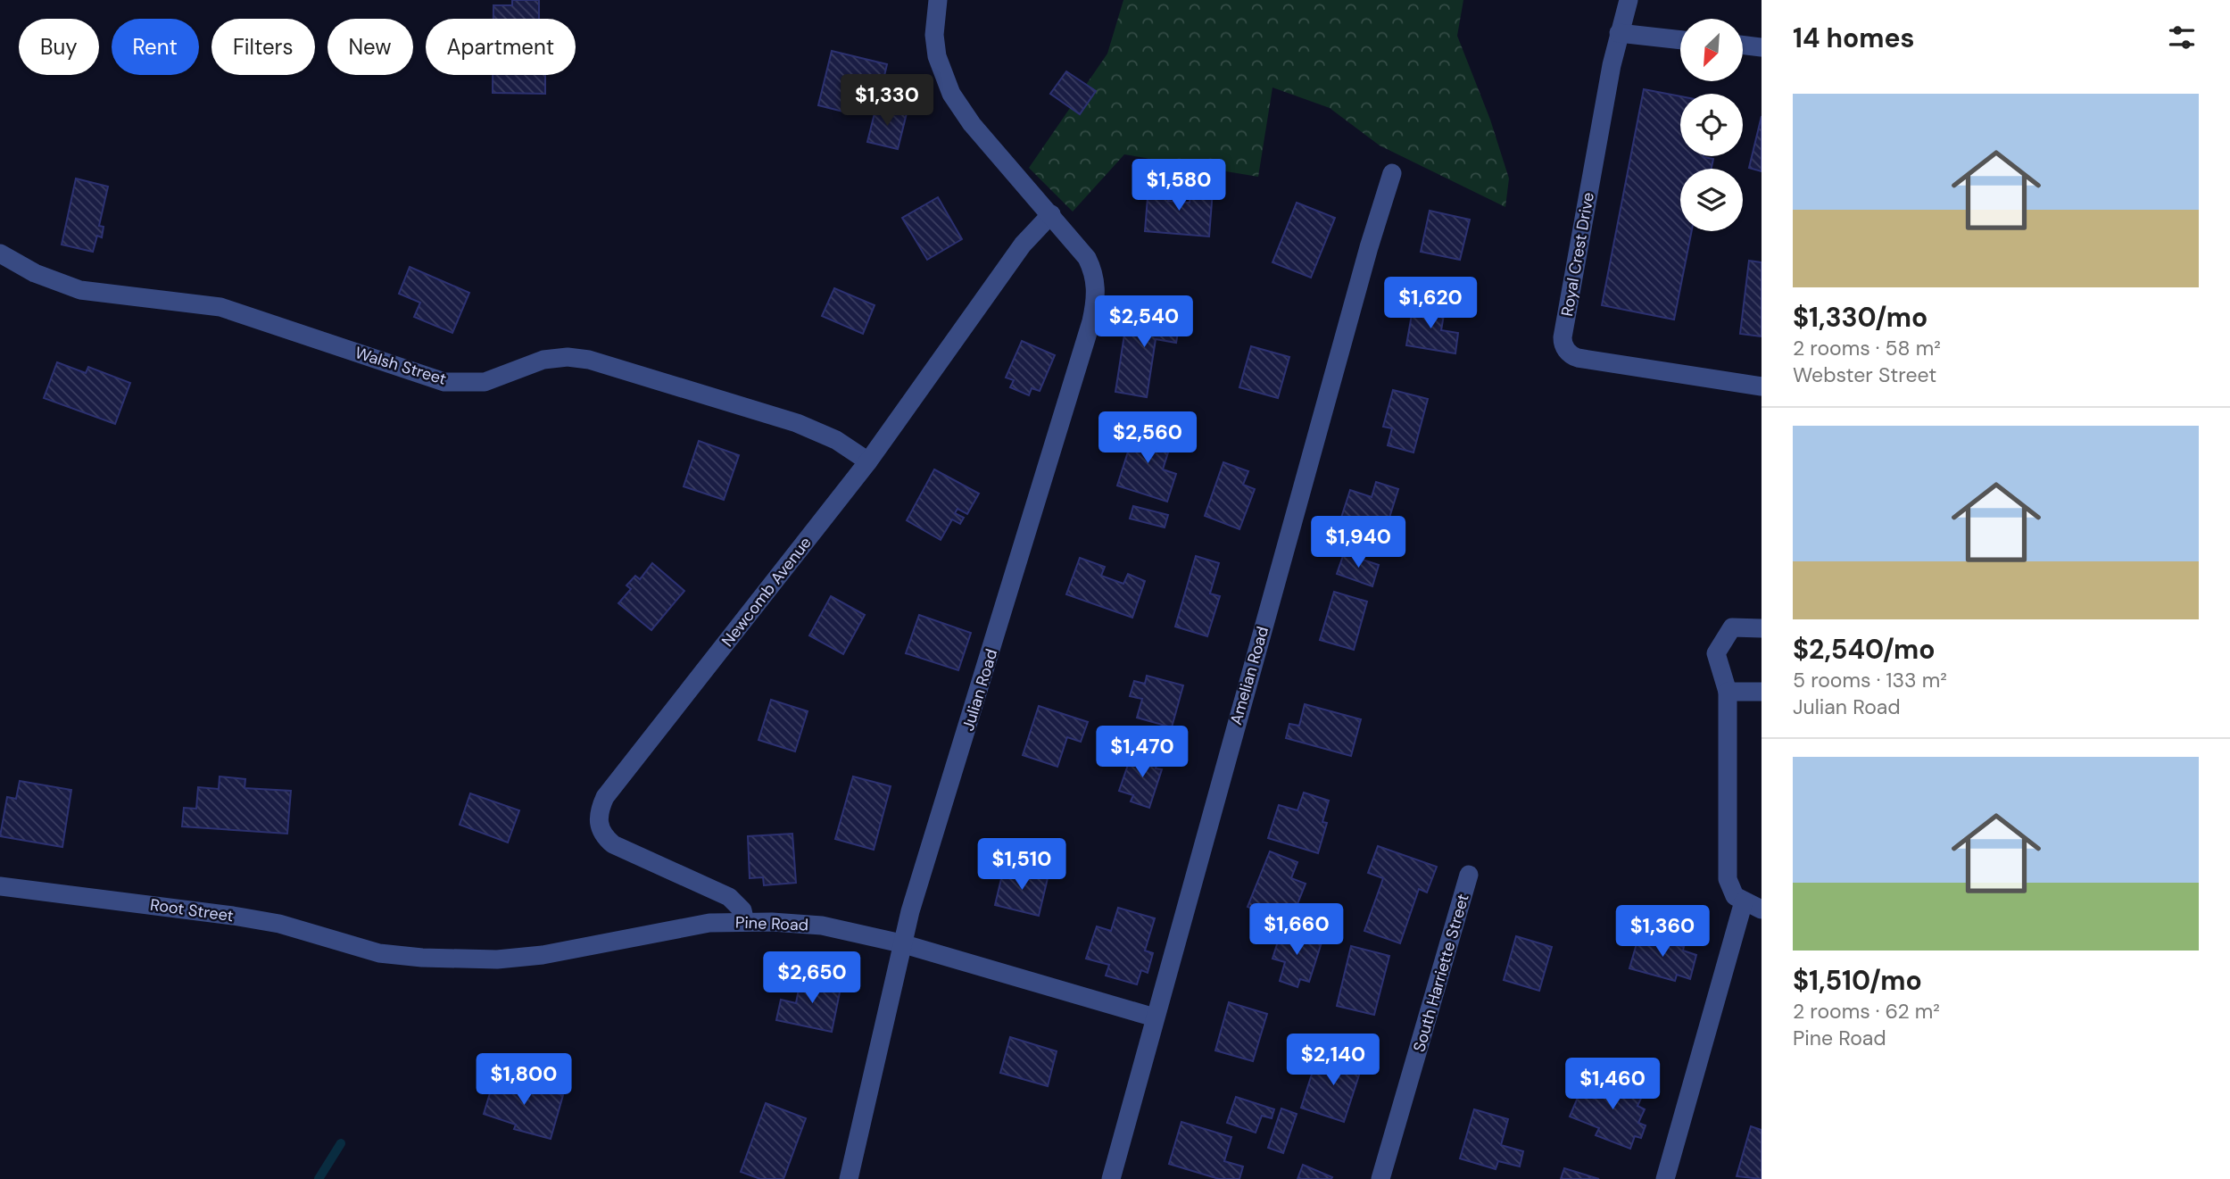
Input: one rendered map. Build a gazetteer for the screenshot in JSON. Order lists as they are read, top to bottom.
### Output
{
  "streets": {
    "street": [
      "Royal Crest Drive",
      "Walsh Street",
      "Newcomb Avenue",
      "Amelian Road",
      "Julian Road",
      "Root Street",
      "Pine Road",
      "South Harriette Street"
    ]
  },
  "crossings": [
    ["Walsh Street", "Newcomb Avenue"],
    ["Newcomb Avenue", "Julian Road"],
    ["Newcomb Avenue", "Pine Road"],
    ["Amelian Road", "Pine Road"],
    ["Julian Road", "Pine Road"],
    ["Root Street", "Pine Road"]
  ],
  "north": "bottom left",
  "page": {
    "heading": "14 homes",
    "chip": [
      "Buy",
      "Rent",
      "Filters",
      "New",
      "Apartment"
    ],
    "price": [
      "$1,330",
      "$1,580",
      "$1,620",
      "$2,540",
      "$2,560",
      "$1,940",
      "$1,470",
      "$1,510",
      "$1,660",
      "$1,360",
      "$2,650",
      "$2,140",
      "$1,800",
      "$1,460"
    ],
    "list": [
      {
        "name": "$1,330/mo",
        "note": "2 rooms · 58 m² · Webster Street"
      },
      {
        "name": "$2,540/mo",
        "note": "5 rooms · 133 m² · Julian Road"
      },
      {
        "name": "$1,510/mo",
        "note": "2 rooms · 62 m² · Pine Road"
      }
    ]
  }
}
